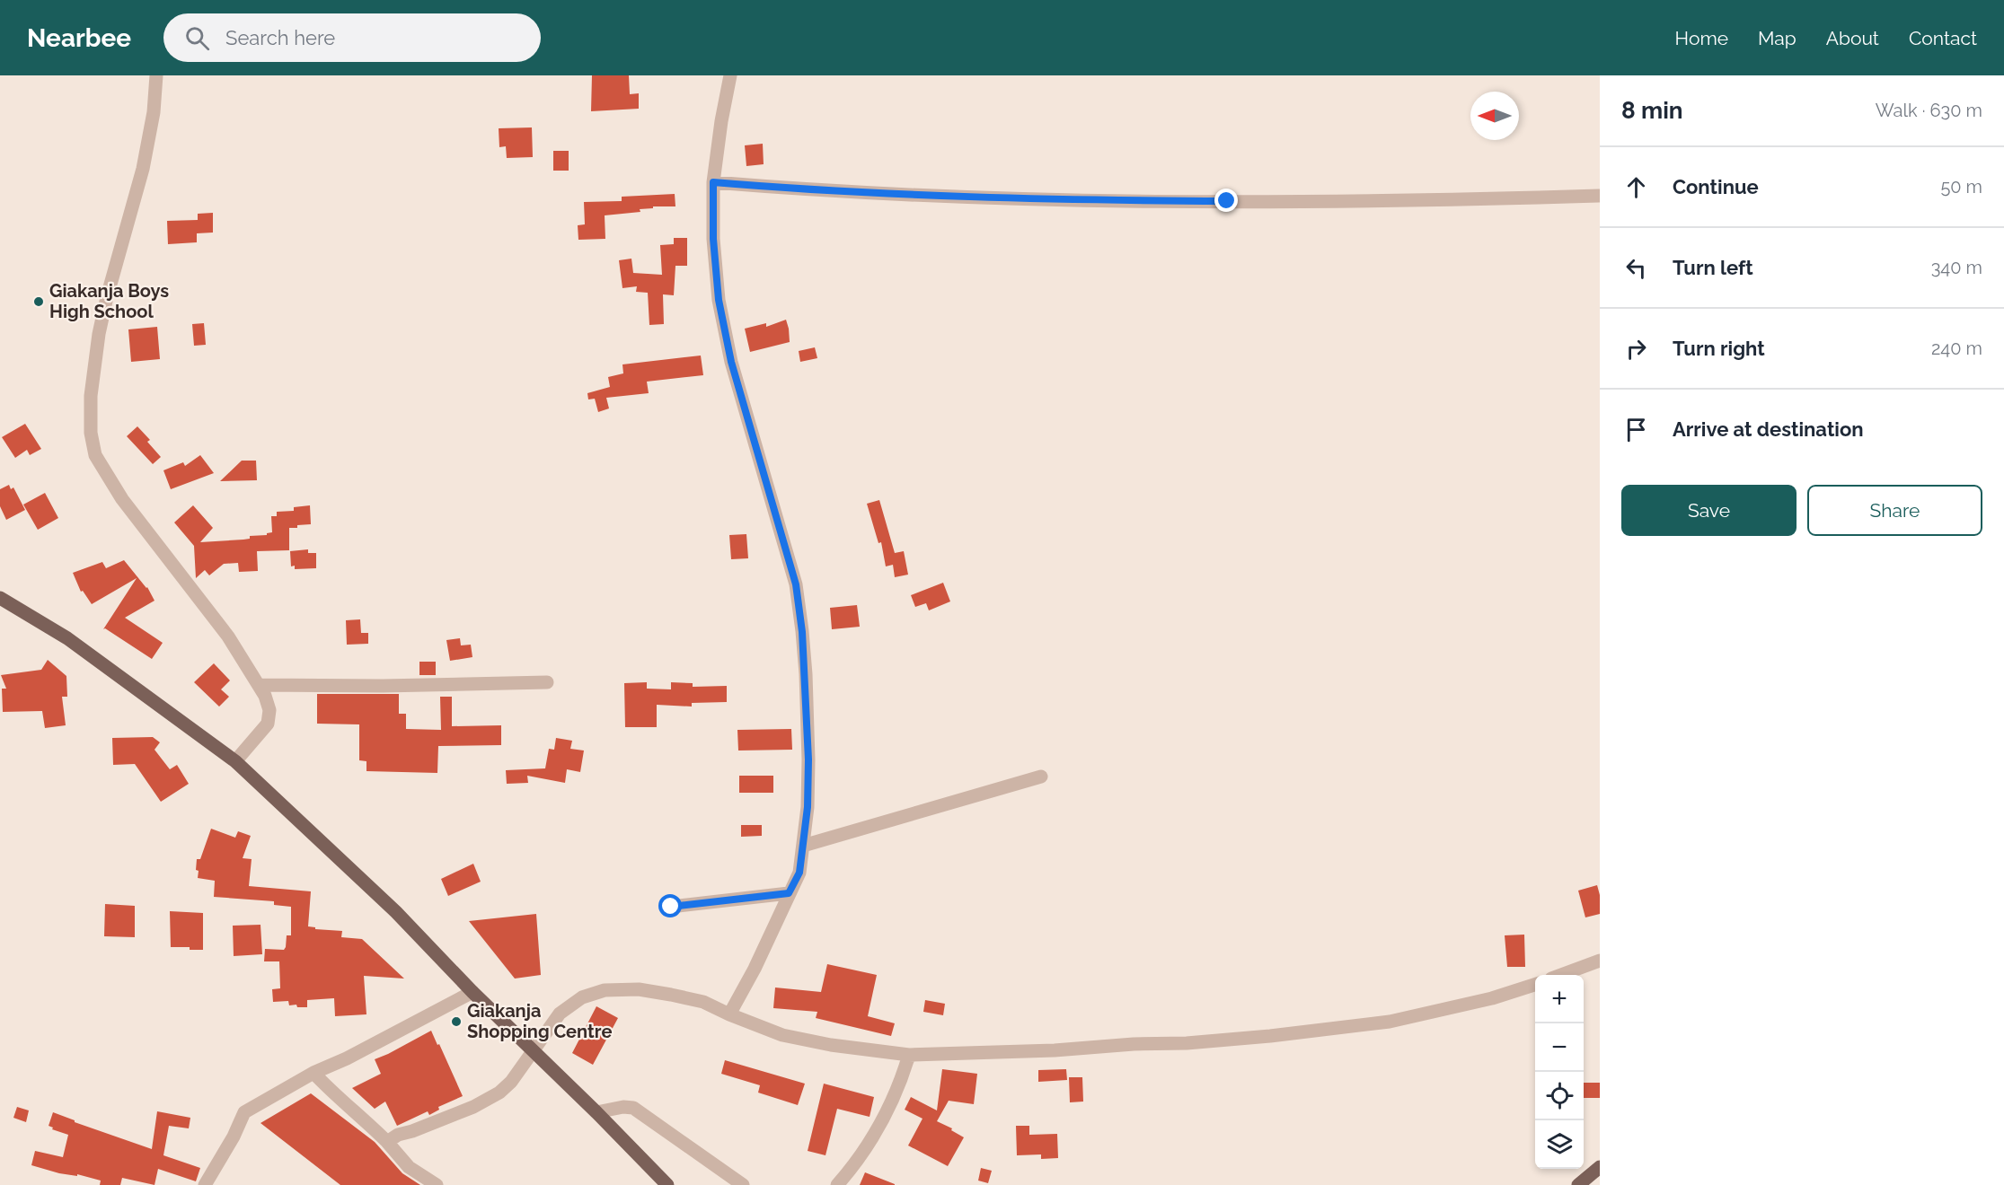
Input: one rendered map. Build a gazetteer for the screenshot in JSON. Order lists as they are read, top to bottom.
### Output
{
  "places": ["Giakanja Boys High School", "Giakanja Shopping Centre"],
  "north": "left",
  "page": {
    "header": "Nearbee",
    "search": "Search here",
    "nav": [
      "Home",
      "Map",
      "About",
      "Contact"
    ],
    "heading": ["8 min", "Walk · 630 m"],
    "list": [
      ["Continue", "50 m"],
      ["Turn left", "340 m"],
      ["Turn right", "240 m"],
      "Arrive at destination"
    ],
    "buttons": ["Save", "Share"],
    "map_buttons": ["+", "−"]
  }
}
